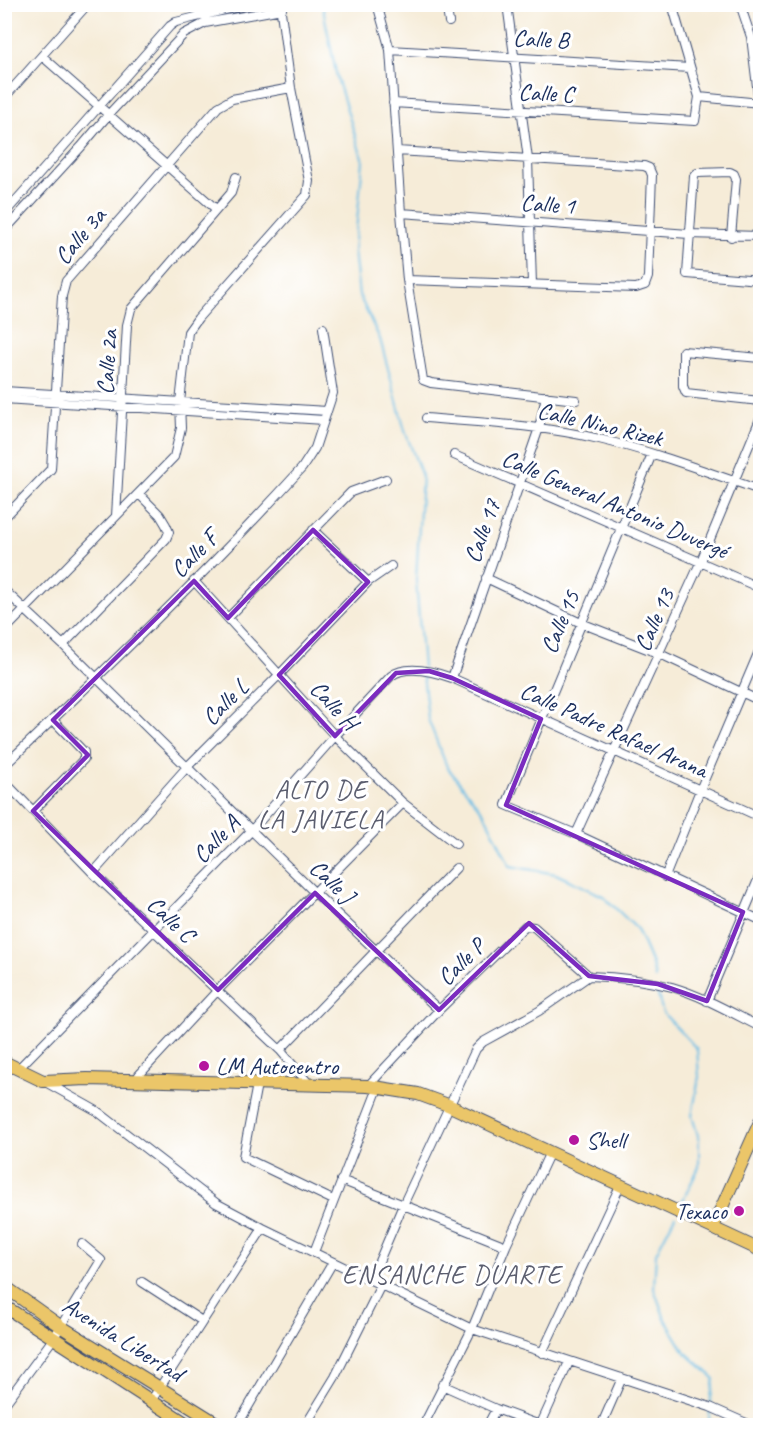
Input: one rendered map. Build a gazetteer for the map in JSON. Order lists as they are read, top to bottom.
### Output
{
  "streets": {
    "main road": ["Avenida Libertad"],
    "street": [
      "Calle B",
      "Calle C",
      "Calle 1",
      "Calle 3a",
      "Calle 2a",
      "Calle Nino Rizek",
      "Calle General Antonio Duvergé",
      "Calle 17",
      "Calle F",
      "Calle 13",
      "Calle 15",
      "Calle L",
      "Calle H",
      "Calle Padre Rafael Arana",
      "Calle A",
      "Calle J",
      "Calle P"
    ]
  },
  "crossings": [
    ["Calle C", "Calle L"],
    ["Calle C", "Calle A"],
    ["Calle Nino Rizek", "Calle 17"],
    ["Calle Nino Rizek", "Calle 13"],
    ["Calle Nino Rizek", "Calle 15"],
    ["Calle General Antonio Duvergé", "Calle 17"],
    ["Calle General Antonio Duvergé", "Calle 13"],
    ["Calle General Antonio Duvergé", "Calle 15"],
    ["Calle 17", "Calle Padre Rafael Arana"],
    ["Calle 17", "Calle A"],
    ["Calle F", "Calle H"],
    ["Calle F", "Calle J"],
    ["Calle 13", "Calle 15"],
    ["Calle 13", "Calle Padre Rafael Arana"],
    ["Calle 15", "Calle Padre Rafael Arana"],
    ["Calle L", "Calle H"],
    ["Calle L", "Calle J"],
    ["Calle H", "Calle A"],
    ["Calle Padre Rafael Arana", "Calle A"],
    ["Calle A", "Calle J"],
    ["Calle J", "Calle P"]
  ],
  "districts": ["ALTO DE LA JAVIELA", "ENSANCHE DUARTE"],
  "places": ["LM Autocentro", "Shell", "Texaco"]
}
